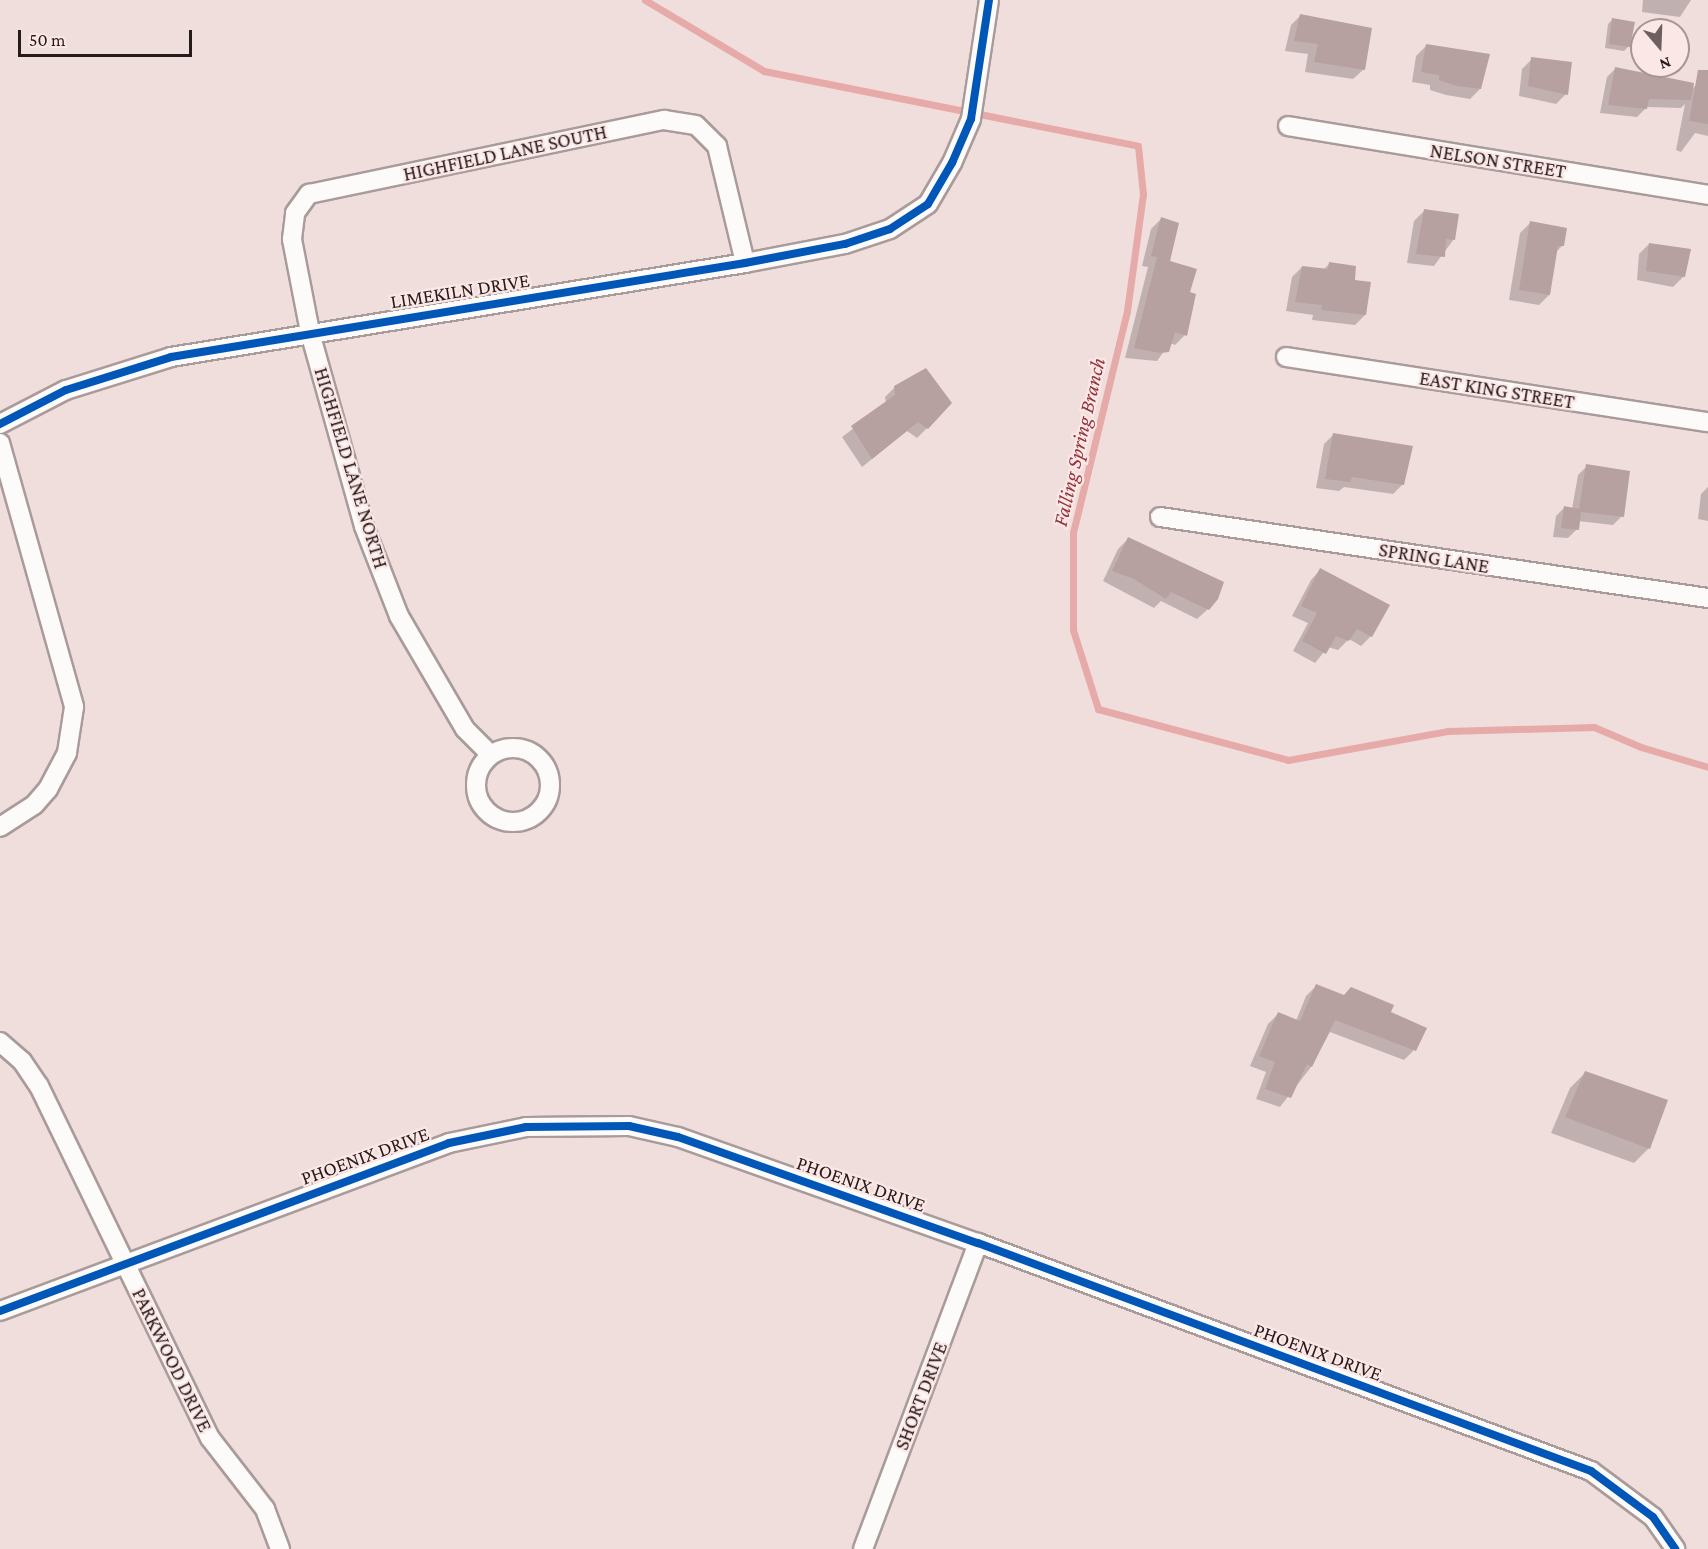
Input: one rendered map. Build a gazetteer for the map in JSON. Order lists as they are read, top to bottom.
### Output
{
  "streets": {
    "street": [
      "HIGHFIELD LANE SOUTH",
      "NELSON STREET",
      "LIMEKILN DRIVE",
      "EAST KING STREET",
      "HIGHFIELD LANE NORTH",
      "SPRING LANE",
      "PHOENIX DRIVE",
      "PARKWOOD DRIVE",
      "SHORT DRIVE"
    ]
  },
  "crossings": [
    ["HIGHFIELD LANE SOUTH", "LIMEKILN DRIVE"],
    ["HIGHFIELD LANE SOUTH", "HIGHFIELD LANE NORTH"],
    ["LIMEKILN DRIVE", "HIGHFIELD LANE NORTH"],
    ["PHOENIX DRIVE", "PARKWOOD DRIVE"],
    ["PHOENIX DRIVE", "SHORT DRIVE"]
  ],
  "water": ["Falling Spring Branch"],
  "scale_bar": "50 m",
  "north": "bottom"
}
